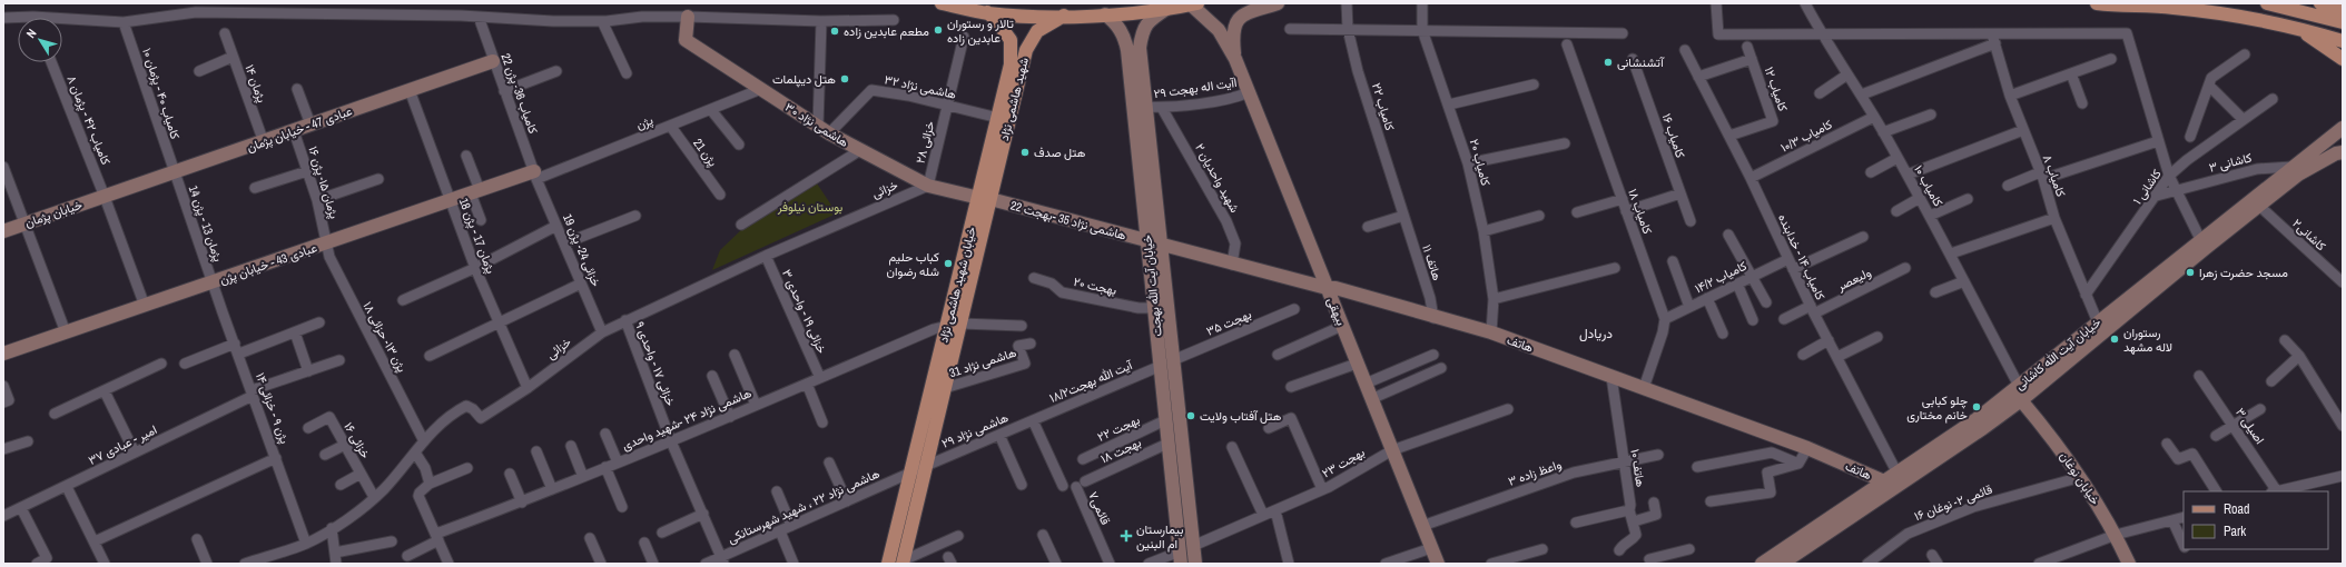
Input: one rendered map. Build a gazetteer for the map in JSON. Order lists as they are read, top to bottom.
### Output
{
  "streets": {
    "main road": ["شهید هاشمی نژاد", "خیابان شهید هاشمی نژاد"],
    "street": [
      "پژمان ۱۴",
      "هاشمی نژاد ۳۲",
      "اآیت اله بهجت ۲۹",
      "کامیاب ۱۲",
      "کامیاب ۴۰ - پژمان ۱۰",
      "کامیاب 36- پژن 22",
      "کامیاب ۲۲",
      "کامیاب ۴۲ - پژمان ۸",
      "پژن",
      "هاشمی نژاد ۳۰",
      "عبادی 47 - خیابان پژمان",
      "کامیاب ۱۶",
      "کامیاب ۱۰/۳",
      "خزائی ۲۸",
      "پژن 21",
      "کامیاب ۲۰",
      "کاشانی ۳",
      "کامیاب ۸",
      "شهید واحدیان ۲",
      "پژمان ۱۵- پژن ۱۶",
      "کامیاب ۱۰",
      "کاشانی ۱",
      "خزائی",
      "کامیاب ۱۸",
      "خیابان پژمان",
      "هاشمی نژاد 35 -بهجت 22",
      "پژمان 13 - پژن 14",
      "کاشانی۲",
      "پژمان 17 - پژن 18",
      "خزائی 24- پژن 19",
      "کامیاب ۱۴ - خدابنده",
      "هاتف ۱۱",
      "عبادی 43 - خیابان پژن",
      "کامیاب ۱۴/۲",
      "ولیعصر",
      "بهجت ۲۰",
      "خیابان آیت الله بهجت",
      "خزائی ۱۹ - واحدی ۳",
      "بیهقی",
      "بهجت ۳۵",
      "پژن ۱۳- حزائی ۱۸",
      "هاتف",
      "خیابان آیت الله کاشانی",
      "هاشمی نژاد 31",
      "خزائی ۱۷ - واحدی ۹",
      "آیت الله بهجت۱۸/۲",
      "پژن ۹ - خزائی ۱۴",
      "هاشمی نژاد ۲۴ -شهید واحدی",
      "اصیلی ۳",
      "بهجت ۲۲",
      "هاشمی نژاد ۲۹",
      "خزائی ۱۶",
      "امیر - عبادی ۳۷",
      "بهجت ۱۸",
      "بهجت ۲۳",
      "هاتف ۱۰",
      "واعظ زاده ۳",
      "خیابان نوغان",
      "قائمی ۲- نوغان ۱۶",
      "هاشمی نژاد ۲۲ ، شهید شهرستانکی",
      "قائمی۷"
    ]
  },
  "crossings": [
    ["پژمان ۱۴", "عبادی 47 - خیابان پژمان"],
    ["هاشمی نژاد ۳۲", "هاشمی نژاد ۳۰"],
    ["هاشمی نژاد ۳۲", "خزائی ۲۸"],
    ["هاشمی نژاد ۳۲", "خیابان شهید هاشمی نژاد"],
    ["اآیت اله بهجت ۲۹", "شهید واحدیان ۲"],
    ["اآیت اله بهجت ۲۹", "خیابان آیت الله بهجت"],
    ["اآیت اله بهجت ۲۹", "بیهقی"],
    ["کامیاب ۱۲", "کامیاب ۱۴ - خدابنده"],
    ["کامیاب ۴۰ - پژمان ۱۰", "عبادی 47 - خیابان پژمان"],
    ["کامیاب ۴۰ - پژمان ۱۰", "پژمان 13 - پژن 14"],
    ["کامیاب 36- پژن 22", "پژن"],
    ["کامیاب 36- پژن 22", "عبادی 47 - خیابان پژمان"],
    ["کامیاب 36- پژن 22", "خزائی 24- پژن 19"],
    ["کامیاب 36- پژن 22", "عبادی 43 - خیابان پژن"],
    ["شهید هاشمی نژاد", "هاشمی نژاد ۳۰"],
    ["شهید هاشمی نژاد", "هاشمی نژاد 35 -بهجت 22"],
    ["شهید هاشمی نژاد", "خیابان شهید هاشمی نژاد"],
    ["کامیاب ۲۲", "هاتف ۱۱"],
    ["کامیاب ۴۲ - پژمان ۸", "عبادی 47 - خیابان پژمان"],
    ["کامیاب ۴۲ - پژمان ۸", "خیابان پژمان"],
    ["کامیاب ۴۲ - پژمان ۸", "عبادی 43 - خیابان پژن"],
    ["پژن", "هاشمی نژاد ۳۰"],
    ["پژن", "پژن 21"],
    ["پژن", "خزائی 24- پژن 19"],
    ["پژن", "عبادی 43 - خیابان پژن"],
    ["هاشمی نژاد ۳۰", "خزائی ۲۸"],
    ["هاشمی نژاد ۳۰", "خزائی"],
    ["هاشمی نژاد ۳۰", "هاشمی نژاد 35 -بهجت 22"],
    ["هاشمی نژاد ۳۰", "خیابان شهید هاشمی نژاد"],
    ["عبادی 47 - خیابان پژمان", "پژمان ۱۵- پژن ۱۶"],
    ["عبادی 47 - خیابان پژمان", "خیابان پژمان"],
    ["عبادی 47 - خیابان پژمان", "پژمان 13 - پژن 14"],
    ["عبادی 47 - خیابان پژمان", "پژمان 17 - پژن 18"],
    ["کامیاب ۱۰/۳", "کامیاب ۱۰"],
    ["کامیاب ۱۰/۳", "کامیاب ۱۴ - خدابنده"],
    ["خزائی ۲۸", "خزائی"],
    ["کامیاب ۲۰", "هاتف"],
    ["کاشانی ۳", "کاشانی ۱"],
    ["کاشانی ۳", "خیابان آیت الله کاشانی"],
    ["کامیاب ۸", "کاشانی ۱"],
    ["کامیاب ۸", "خیابان آیت الله کاشانی"],
    ["شهید واحدیان ۲", "هاتف"],
    ["پژمان ۱۵- پژن ۱۶", "عبادی 43 - خیابان پژن"],
    ["پژمان ۱۵- پژن ۱۶", "پژن ۱۳- حزائی ۱۸"],
    ["کامیاب ۱۰", "خیابان آیت الله کاشانی"],
    ["خزائی", "پژمان 17 - پژن 18"],
    ["خزائی", "خزائی 24- پژن 19"],
    ["خزائی", "خزائی ۱۹ - واحدی ۳"],
    ["خزائی", "پژن ۱۳- حزائی ۱۸"],
    ["خزائی", "خزائی ۱۷ - واحدی ۹"],
    ["خزائی", "پژن ۹ - خزائی ۱۴"],
    ["خزائی", "خزائی ۱۶"],
    ["کامیاب ۱۸", "کامیاب ۱۴/۲"],
    ["هاشمی نژاد 35 -بهجت 22", "خیابان شهید هاشمی نژاد"],
    ["هاشمی نژاد 35 -بهجت 22", "خیابان آیت الله بهجت"],
    ["هاشمی نژاد 35 -بهجت 22", "هاتف"],
    ["پژمان 13 - پژن 14", "عبادی 43 - خیابان پژن"],
    ["پژمان 13 - پژن 14", "پژن ۹ - خزائی ۱۴"],
    ["کاشانی۲", "خیابان آیت الله کاشانی"],
    ["پژمان 17 - پژن 18", "عبادی 43 - خیابان پژن"],
    ["خزائی 24- پژن 19", "عبادی 43 - خیابان پژن"],
    ["کامیاب ۱۴ - خدابنده", "کامیاب ۱۴/۲"],
    ["کامیاب ۱۴ - خدابنده", "ولیعصر"],
    ["کامیاب ۱۴ - خدابنده", "خیابان آیت الله کاشانی"],
    ["هاتف ۱۱", "هاتف"],
    ["عبادی 43 - خیابان پژن", "پژن ۱۳- حزائی ۱۸"],
    ["عبادی 43 - خیابان پژن", "پژن ۹ - خزائی ۱۴"],
    ["خیابان شهید هاشمی نژاد", "هاشمی نژاد 31"],
    ["خیابان شهید هاشمی نژاد", "هاشمی نژاد ۲۴ -شهید واحدی"],
    ["خیابان شهید هاشمی نژاد", "هاشمی نژاد ۲۹"],
    ["خیابان شهید هاشمی نژاد", "هاشمی نژاد ۲۲ ، شهید شهرستانکی"],
    ["بهجت ۲۰", "خیابان آیت الله بهجت"],
    ["خیابان آیت الله بهجت", "بهجت ۳۵"],
    ["خیابان آیت الله بهجت", "هاتف"],
    ["خیابان آیت الله بهجت", "آیت الله بهجت۱۸/۲"],
    ["خیابان آیت الله بهجت", "بهجت ۲۲"],
    ["خیابان آیت الله بهجت", "بهجت ۱۸"],
    ["خیابان آیت الله بهجت", "بهجت ۲۳"],
    ["خزائی ۱۹ - واحدی ۳", "هاشمی نژاد ۲۴ -شهید واحدی"],
    ["بیهقی", "هاتف"],
    ["بیهقی", "بهجت ۲۳"],
    ["بیهقی", "واعظ زاده ۳"],
    ["هاتف", "خیابان آیت الله کاشانی"],
    ["هاتف", "هاتف ۱۰"],
    ["خیابان آیت الله کاشانی", "خیابان نوغان"],
    ["خزائی ۱۷ - واحدی ۹", "هاشمی نژاد ۲۴ -شهید واحدی"],
    ["خزائی ۱۷ - واحدی ۹", "هاشمی نژاد ۲۲ ، شهید شهرستانکی"],
    ["آیت الله بهجت۱۸/۲", "هاشمی نژاد ۲۹"],
    ["پژن ۹ - خزائی ۱۴", "امیر - عبادی ۳۷"],
    ["هاشمی نژاد ۲۹", "هاشمی نژاد ۲۲ ، شهید شهرستانکی"],
    ["هاتف ۱۰", "واعظ زاده ۳"],
    ["خیابان نوغان", "قائمی ۲- نوغان ۱۶"]
  ],
  "districts": ["دریادل"],
  "parks": ["بوستان نیلوفر"],
  "places": {
    "other": [
      "تالار و رستوران عابدین زاده",
      "مطعم عابدين زاده",
      "آتشنشانی",
      "هتل دیپلمات",
      "هتل صدف",
      "کباب حلیم شله رضوان",
      "مسجد حضرت زهرا",
      "رستوران لاله مشهد",
      "چلو کبابی خانم مختاری",
      "هتل آفتاب ولایت"
    ],
    "health": ["بیمارستان ام البنین"]
  },
  "legend": ["Road", "Park"],
  "north": "top left"
}
